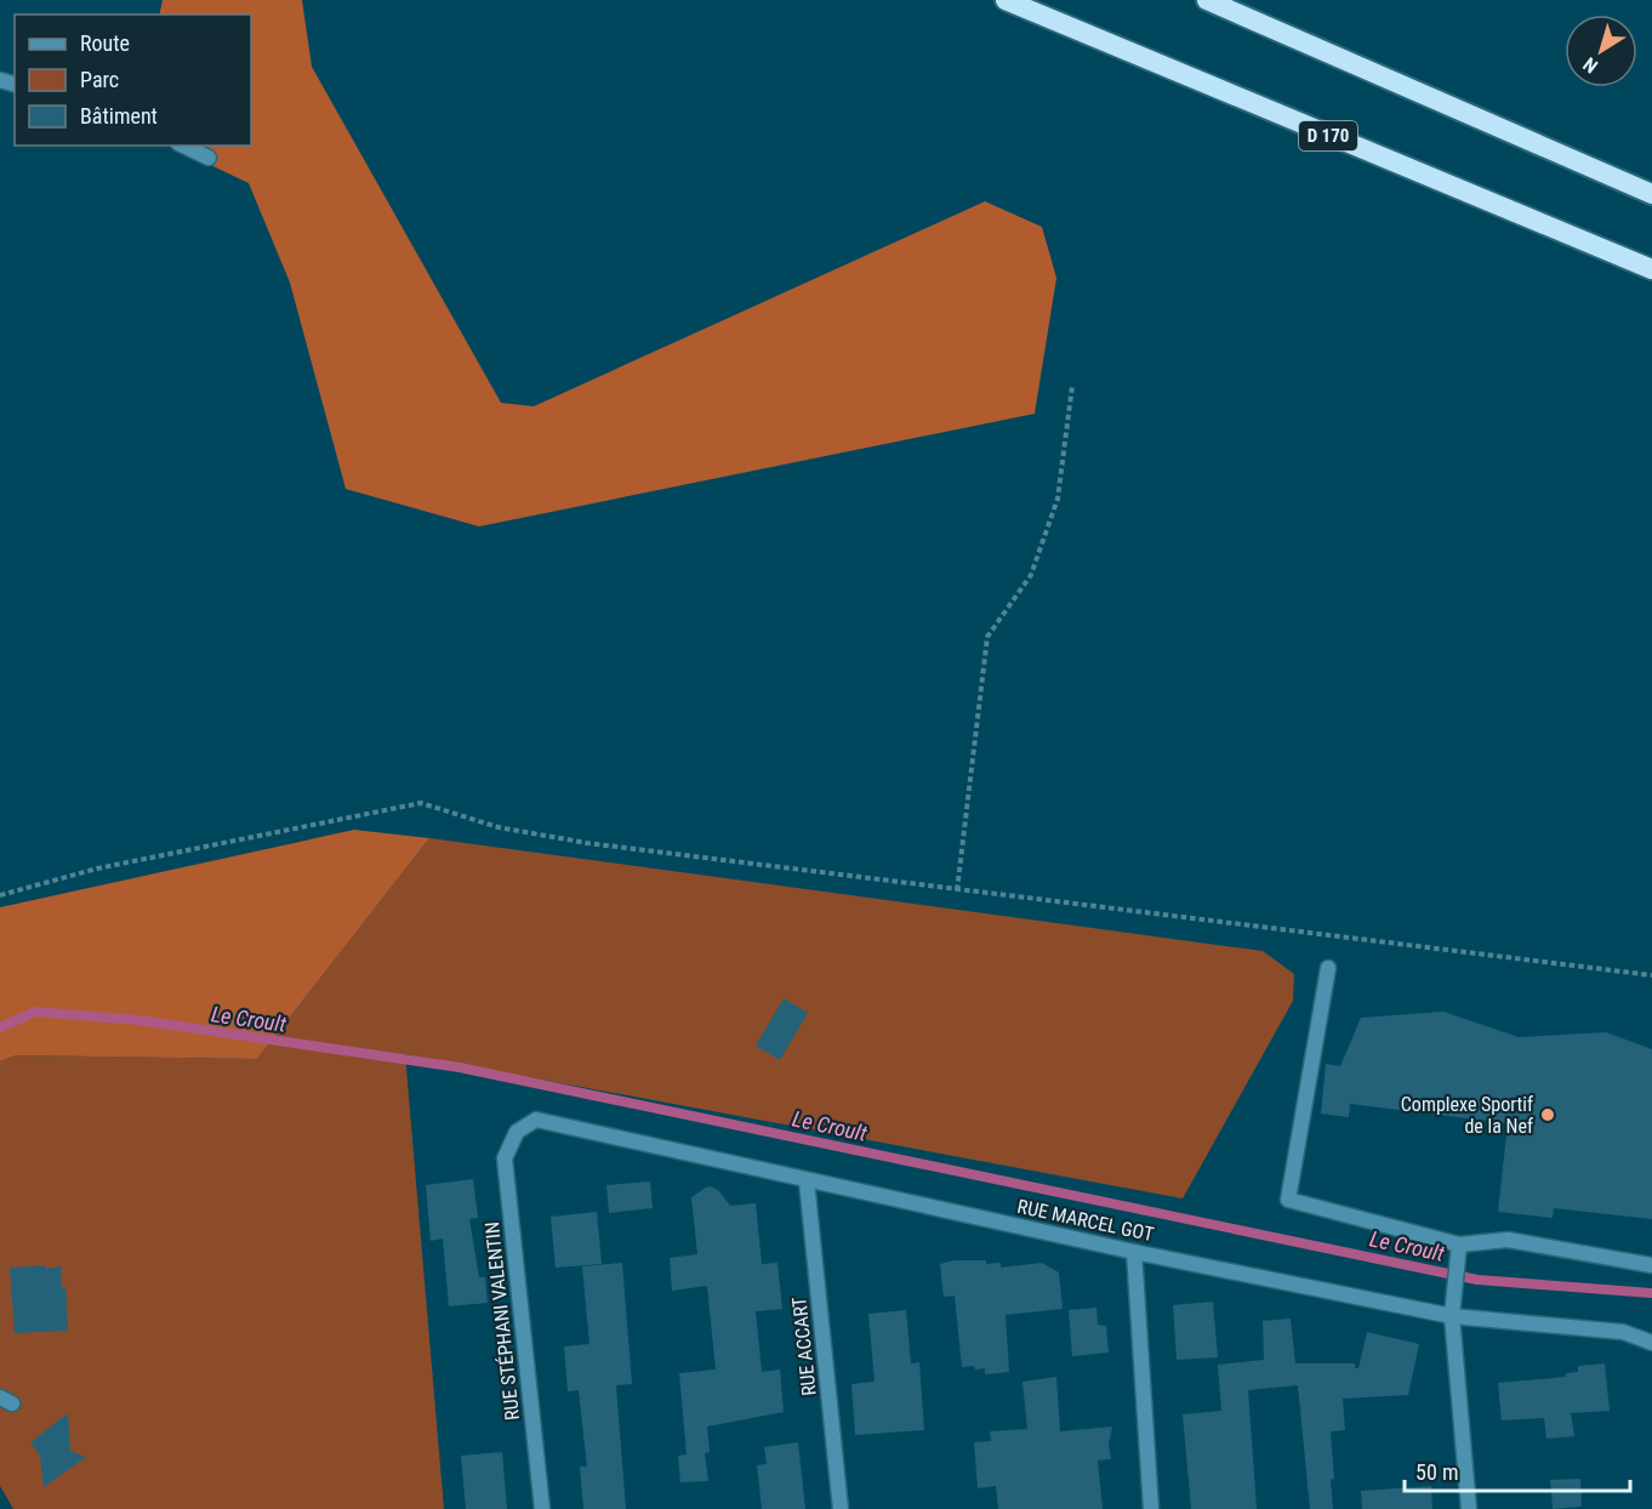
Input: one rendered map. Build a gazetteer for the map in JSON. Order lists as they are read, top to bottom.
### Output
{
  "streets": {
    "highway": ["D 170"],
    "street": ["RUE MARCEL GOT", "RUE STÉPHANI VALENTIN", "RUE ACCART"]
  },
  "crossings": [
    ["RUE MARCEL GOT", "RUE STÉPHANI VALENTIN"],
    ["RUE MARCEL GOT", "RUE ACCART"]
  ],
  "water": ["Le Croult"],
  "places": ["Complexe Sportif de la Nef"],
  "legend": ["Route", "Parc", "Bâtiment"],
  "scale_bar": "50 m",
  "north": "bottom left"
}
